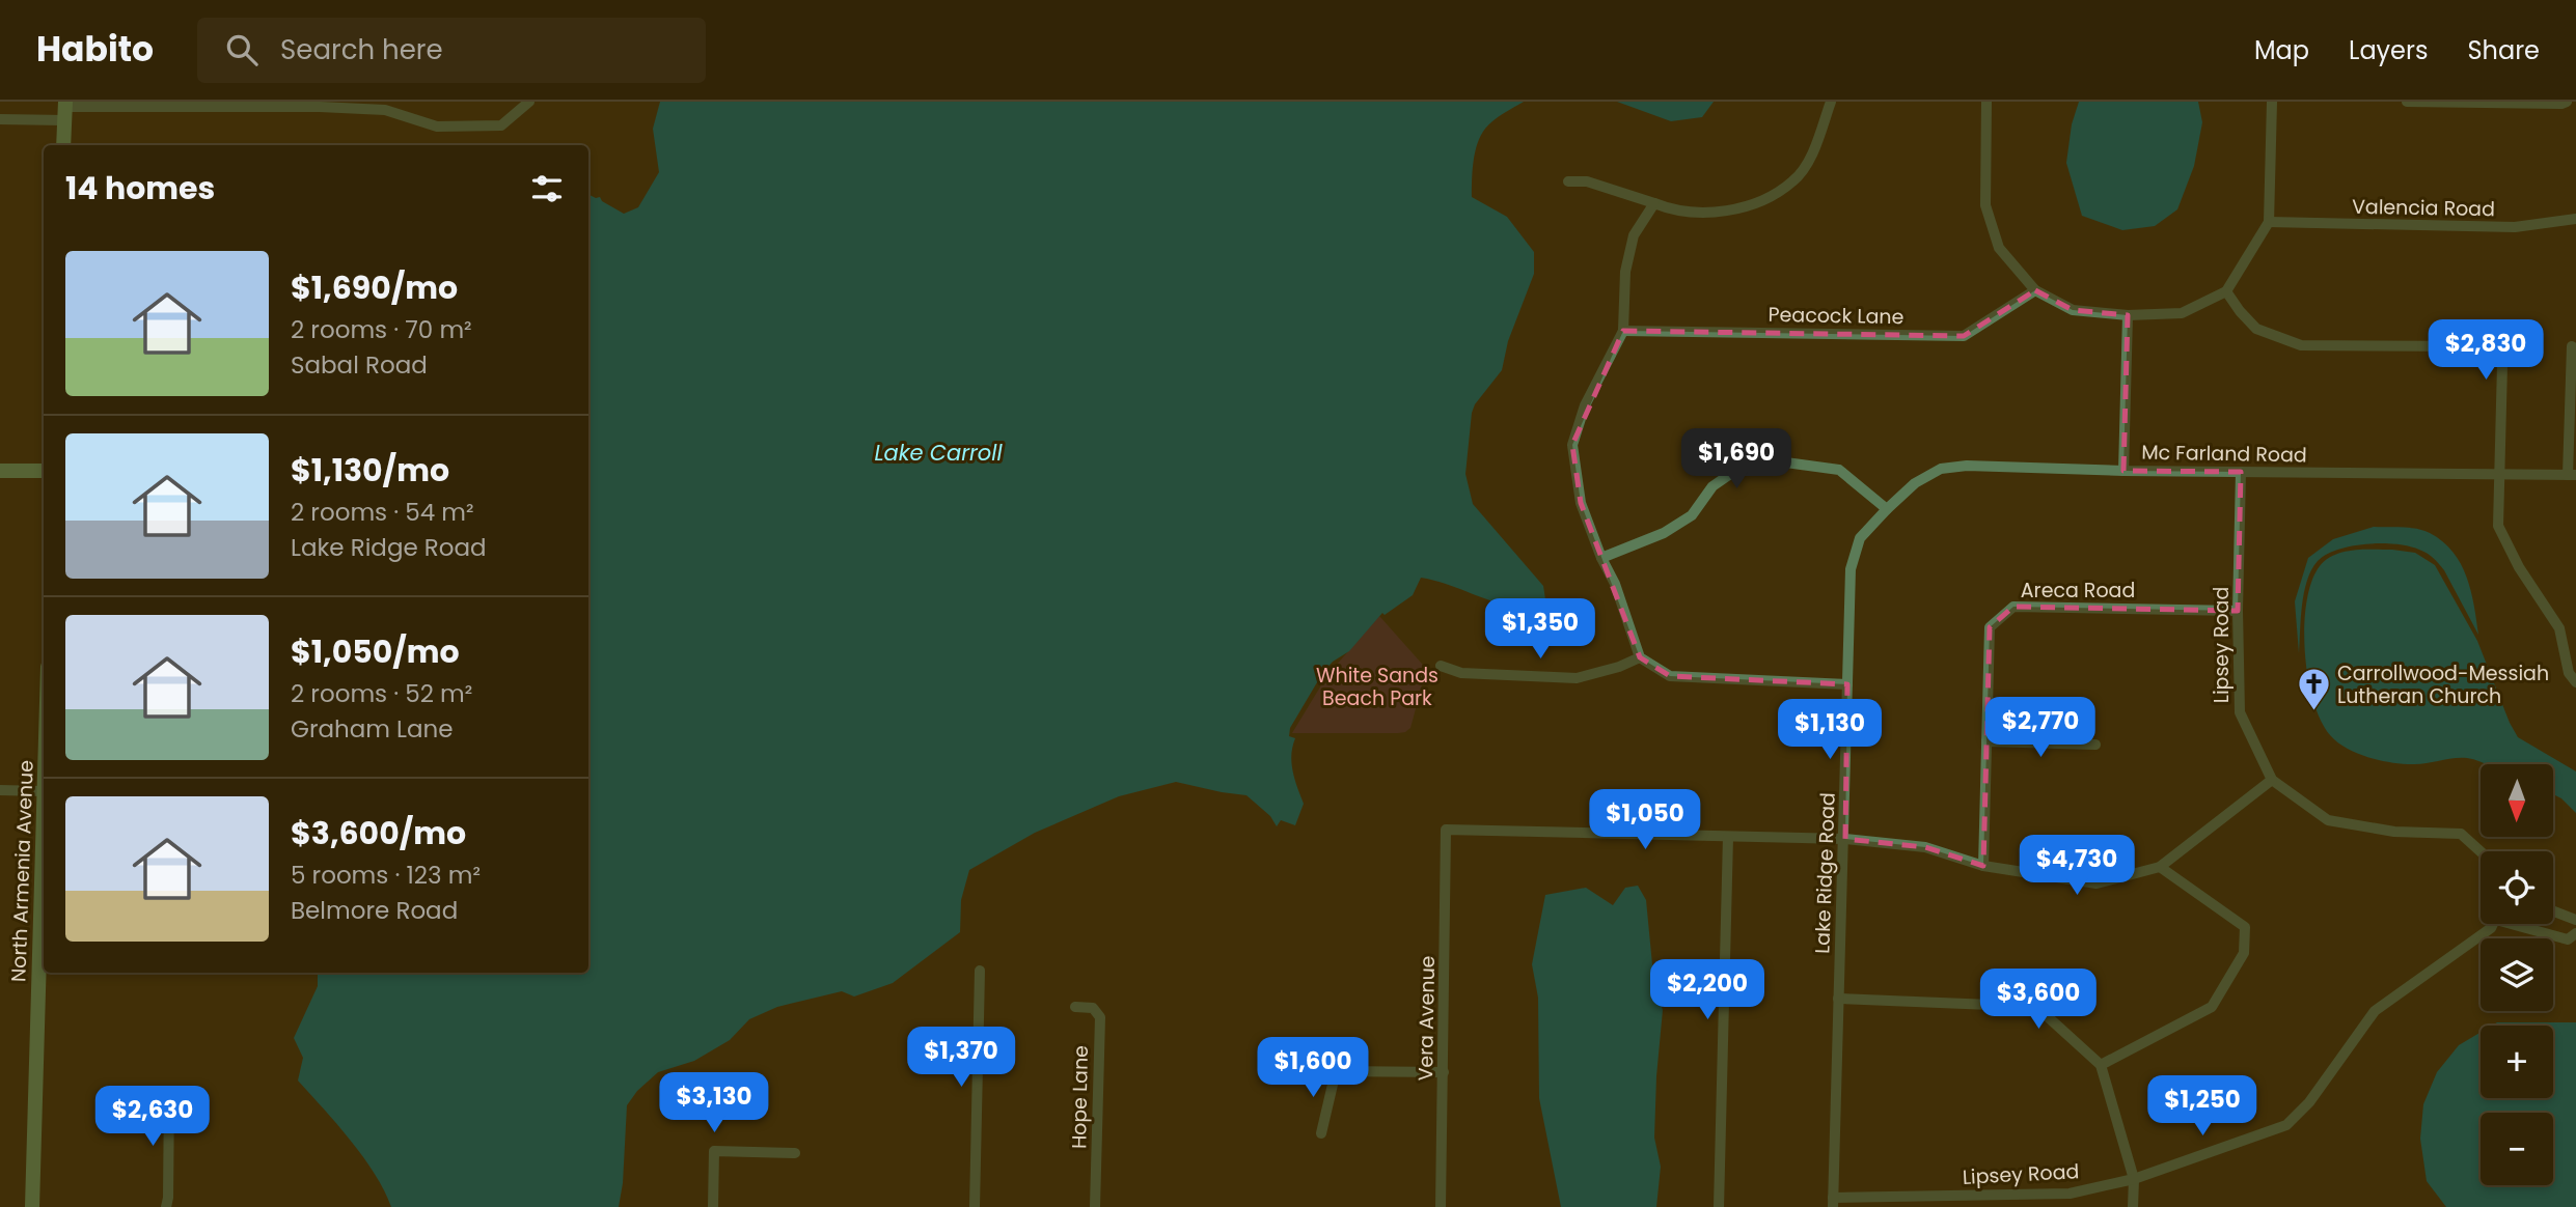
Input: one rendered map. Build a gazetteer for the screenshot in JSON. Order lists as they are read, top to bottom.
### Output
{
  "streets": {
    "main road": ["North Armenia Avenue"],
    "street": [
      "Valencia Road",
      "Peacock Lane",
      "Mc Farland Road",
      "Areca Road",
      "Lipsey Road",
      "Lake Ridge Road",
      "Vera Avenue",
      "Hope Lane"
    ]
  },
  "crossings": [
    ["Mc Farland Road", "Lipsey Road"],
    ["Mc Farland Road", "Lake Ridge Road"],
    ["Areca Road", "Lipsey Road"],
    ["Lipsey Road", "Lake Ridge Road"]
  ],
  "water": ["Lake Carroll"],
  "parks": ["White Sands Beach Park"],
  "places": {
    "church": ["Carrollwood-Messiah Lutheran Church"]
  },
  "north": "bottom",
  "page": {
    "header": "Habito",
    "search": "Search here",
    "nav": ["Map", "Layers", "Share"],
    "heading": "14 homes",
    "list": [
      {
        "name": "$1,690/mo",
        "note": "2 rooms · 70 m² · Sabal Road"
      },
      {
        "name": "$1,130/mo",
        "note": "2 rooms · 54 m² · Lake Ridge Road"
      },
      {
        "name": "$1,050/mo",
        "note": "2 rooms · 52 m² · Graham Lane"
      },
      {
        "name": "$3,600/mo",
        "note": "5 rooms · 123 m² · Belmore Road"
      }
    ],
    "price": [
      "$2,830",
      "$1,690",
      "$1,350",
      "$2,770",
      "$1,130",
      "$1,050",
      "$4,730",
      "$2,200",
      "$3,600",
      "$1,370",
      "$1,600",
      "$3,130",
      "$1,250",
      "$2,630"
    ],
    "map_buttons": ["+", "−"]
  }
}
